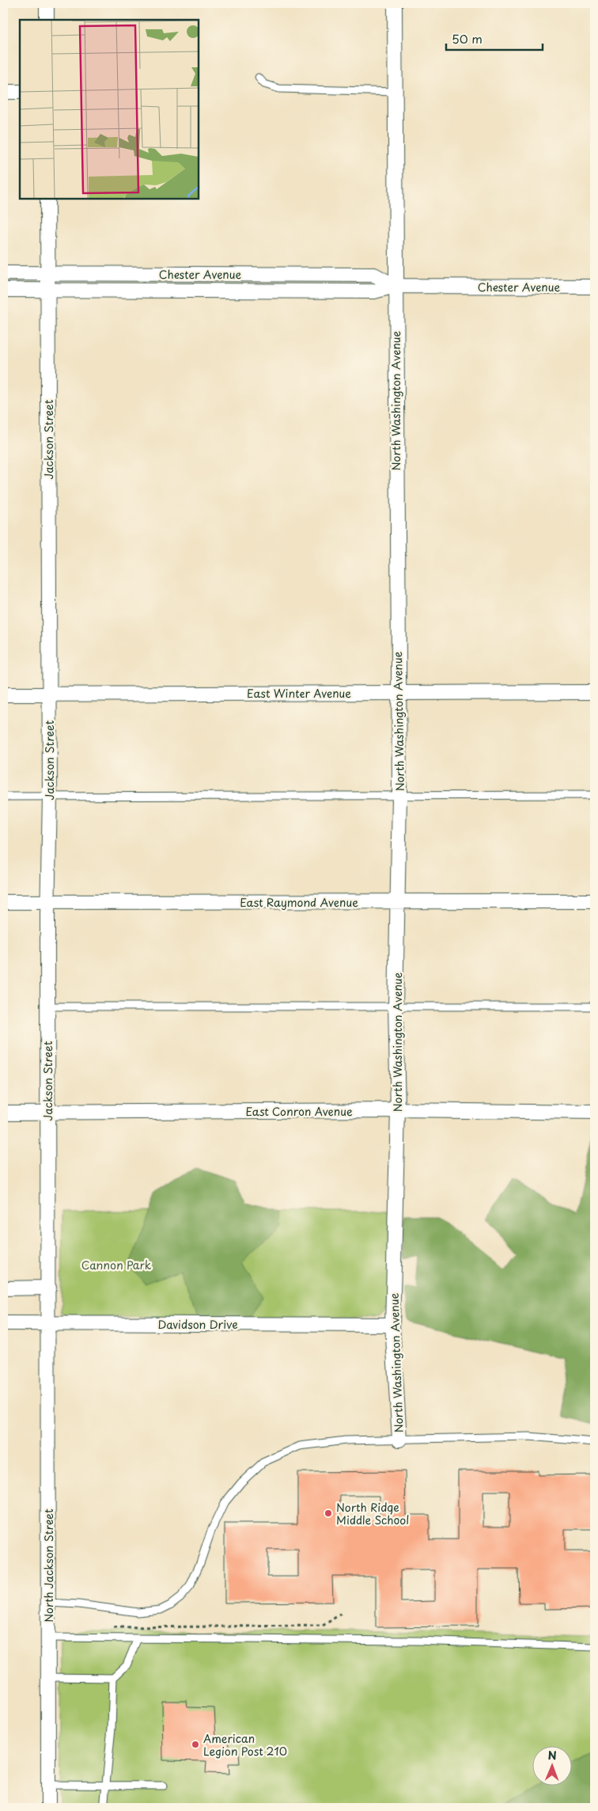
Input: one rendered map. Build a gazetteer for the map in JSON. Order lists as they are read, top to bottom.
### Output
{
  "streets": {
    "street": [
      "Chester Avenue",
      "North Washington Avenue",
      "Jackson Street",
      "East Winter Avenue",
      "East Raymond Avenue",
      "East Conron Avenue",
      "Davidson Drive",
      "North Jackson Street"
    ]
  },
  "crossings": [
    ["Chester Avenue", "North Washington Avenue"],
    ["Chester Avenue", "Jackson Street"],
    ["North Washington Avenue", "East Winter Avenue"],
    ["North Washington Avenue", "East Raymond Avenue"],
    ["North Washington Avenue", "East Conron Avenue"],
    ["North Washington Avenue", "Davidson Drive"],
    ["Jackson Street", "East Winter Avenue"],
    ["Jackson Street", "East Raymond Avenue"],
    ["Jackson Street", "East Conron Avenue"],
    ["Jackson Street", "Davidson Drive"],
    ["Jackson Street", "North Jackson Street"],
    ["Davidson Drive", "North Jackson Street"]
  ],
  "parks": ["Cannon Park"],
  "places": ["North Ridge Middle School", "American Legion Post 210"],
  "scale_bar": "50 m",
  "north": "top"
}
